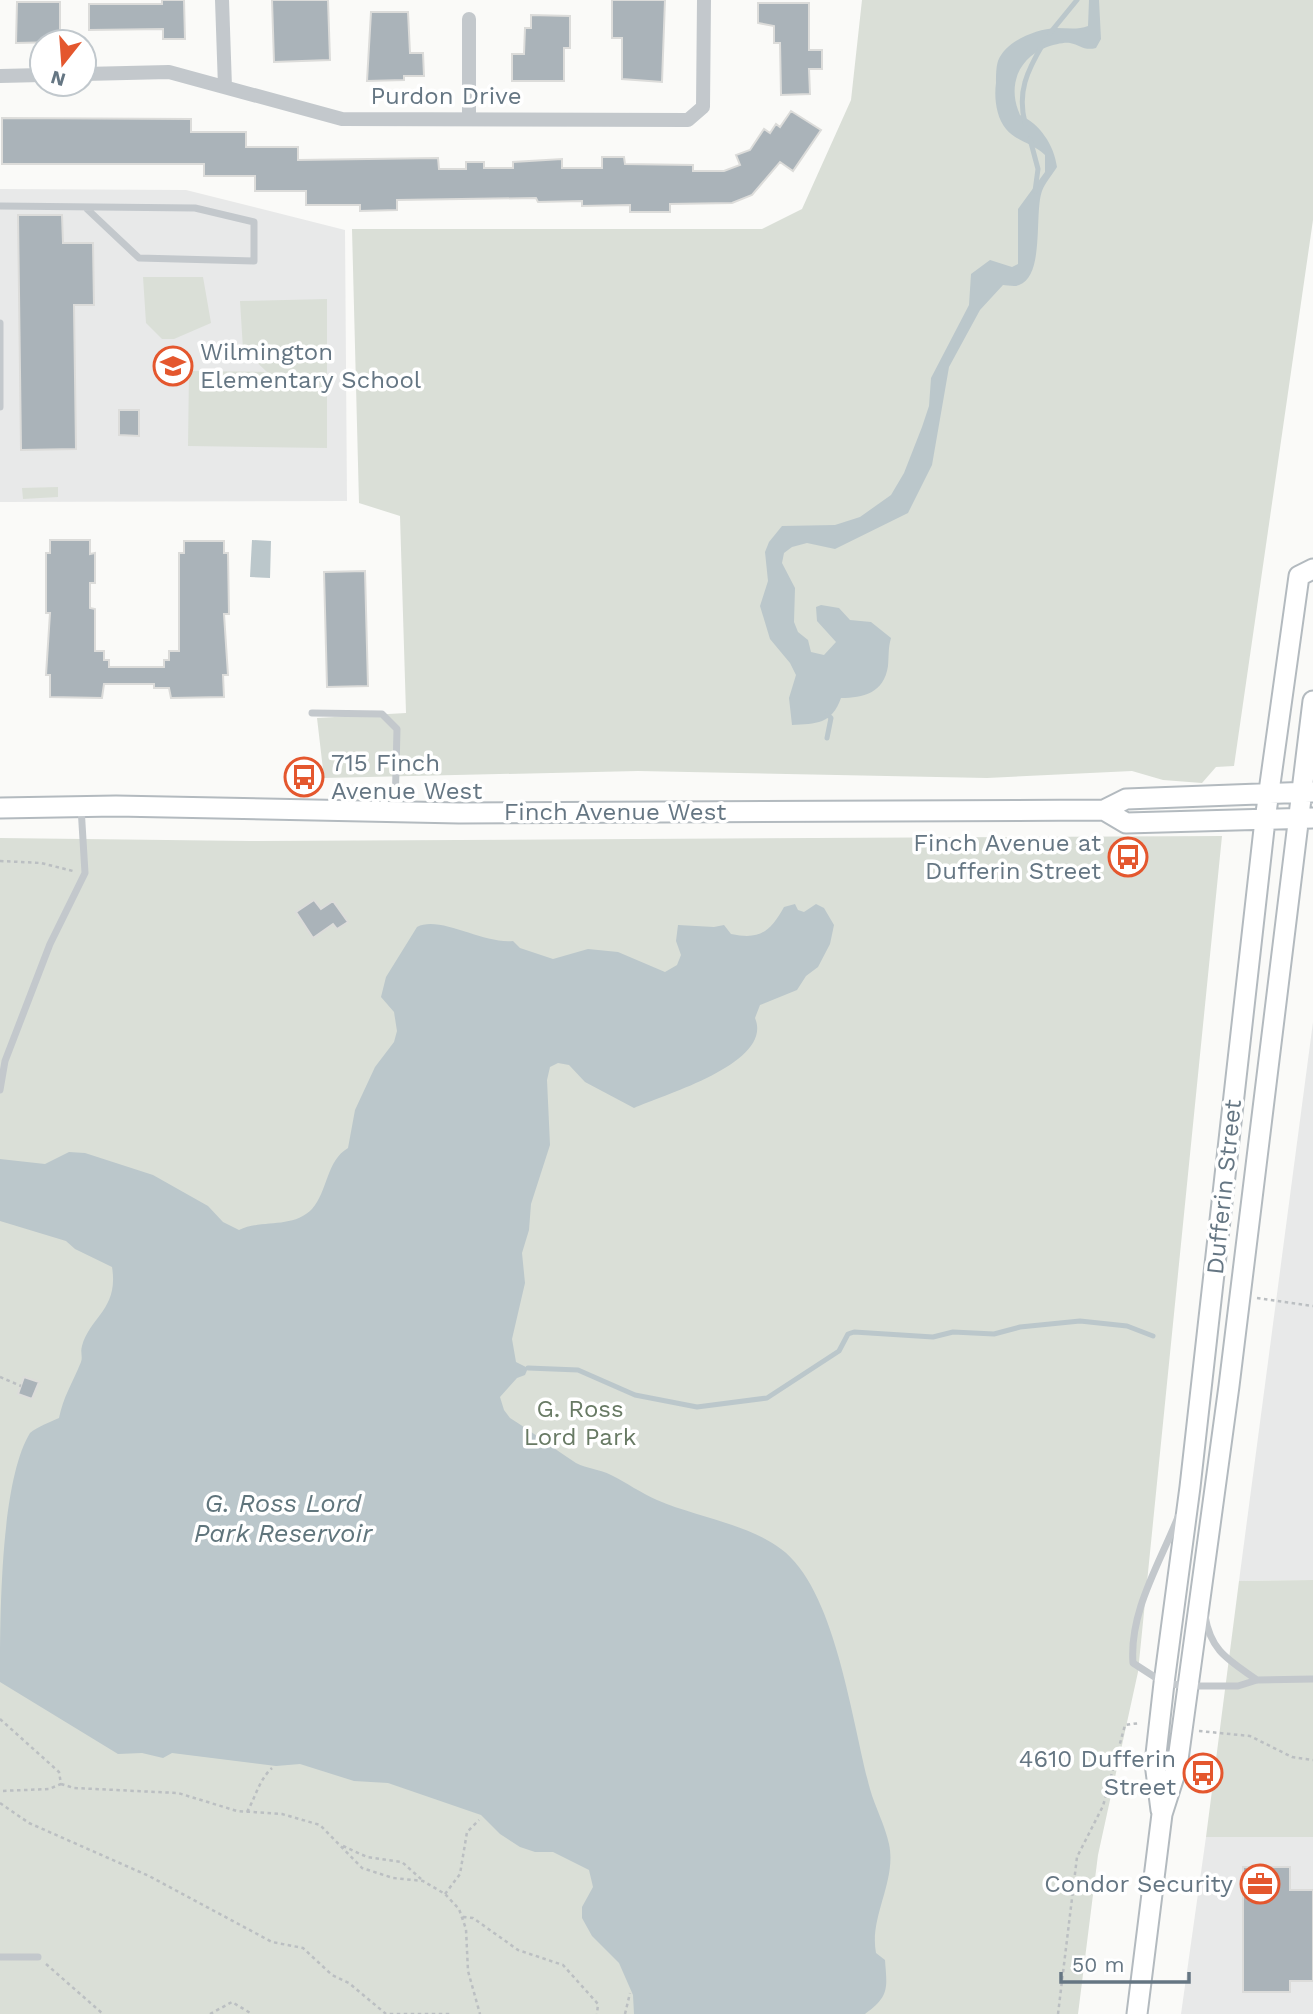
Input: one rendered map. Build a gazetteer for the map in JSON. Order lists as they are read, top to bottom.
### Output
{
  "streets": {
    "main road": ["Finch Avenue West", "Dufferin Street"],
    "street": ["Purdon Drive"]
  },
  "crossings": [
    ["Finch Avenue West", "Dufferin Street"]
  ],
  "water": ["G. Ross Lord Park Reservoir"],
  "parks": ["G. Ross Lord Park"],
  "places": {
    "school or university": ["Wilmington Elementary School"],
    "bus stop": ["715 Finch Avenue West", "Finch Avenue at Dufferin Street", "4610 Dufferin Street"],
    "office": ["Condor Security"]
  },
  "scale_bar": "50 m",
  "north": "bottom"
}
